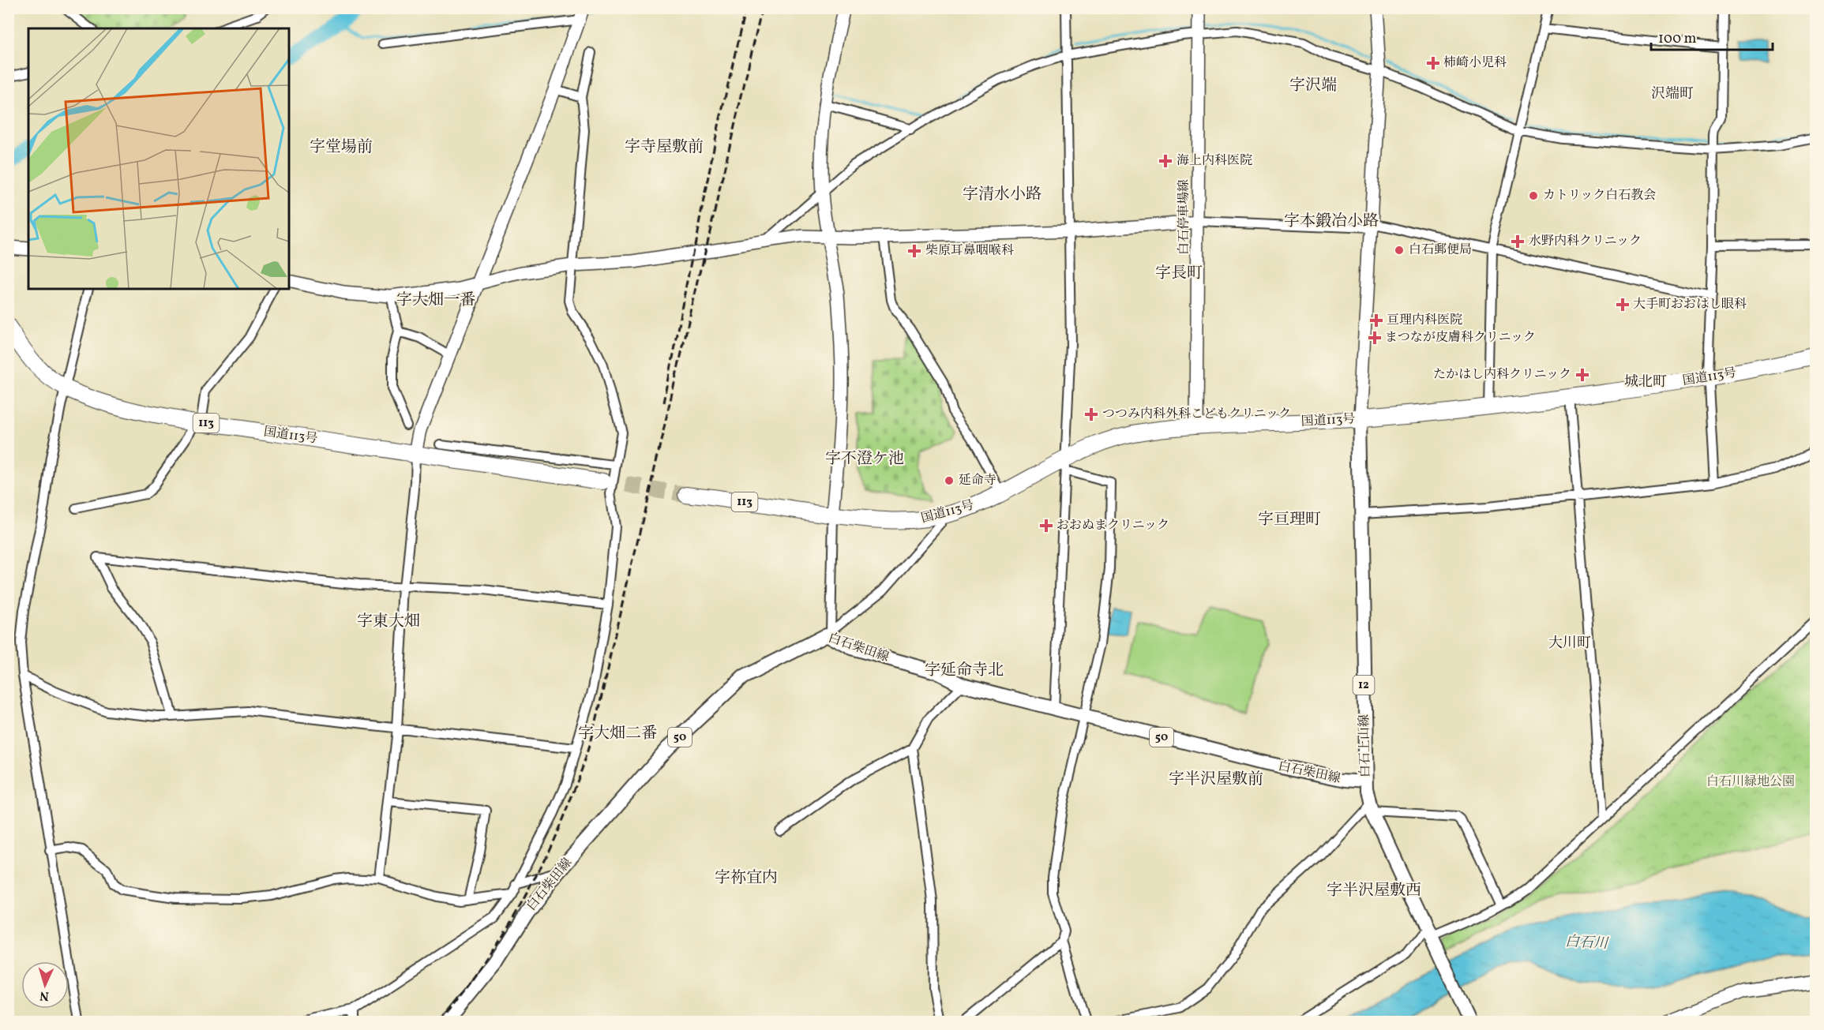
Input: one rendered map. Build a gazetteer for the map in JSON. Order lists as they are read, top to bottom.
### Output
{
  "streets": {
    "highway": ["国道113号", "113"],
    "main road": [
      "白石柴田線",
      "12",
      "50",
      "白石上山線"
    ],
    "street": ["白石停車場線"]
  },
  "crossings": [
    ["白石停車場線", "国道113号"],
    ["国道113号", "白石上山線"],
    ["白石柴田線", "白石上山線"]
  ],
  "districts": [
    "字沢端",
    "沢端町",
    "字堂場前",
    "字寺屋敷前",
    "字清水小路",
    "字本鍛冶小路",
    "字長町",
    "字大畑一番",
    "城北町",
    "字不澄ケ池",
    "字亘理町",
    "字東大畑",
    "大川町",
    "字延命寺北",
    "字大畑二番",
    "字半沢屋敷前",
    "字祢宜内",
    "字半沢屋敷西"
  ],
  "water": ["白石川"],
  "parks": ["白石川緑地公園"],
  "places": {
    "health": [
      "柿崎小児科",
      "海上内科医院",
      "水野内科クリニック",
      "柴原耳鼻咽喉科",
      "大手町おおはし眼科",
      "亘理内科医院",
      "まつなが皮膚科クリニック",
      "たかはし内科クリニック",
      "つつみ内科外科こどもクリニック",
      "おおぬまクリニック"
    ],
    "other": ["カトリック白石教会", "白石郵便局", "延命寺"]
  },
  "scale_bar": "100 m",
  "north": "bottom"
}
